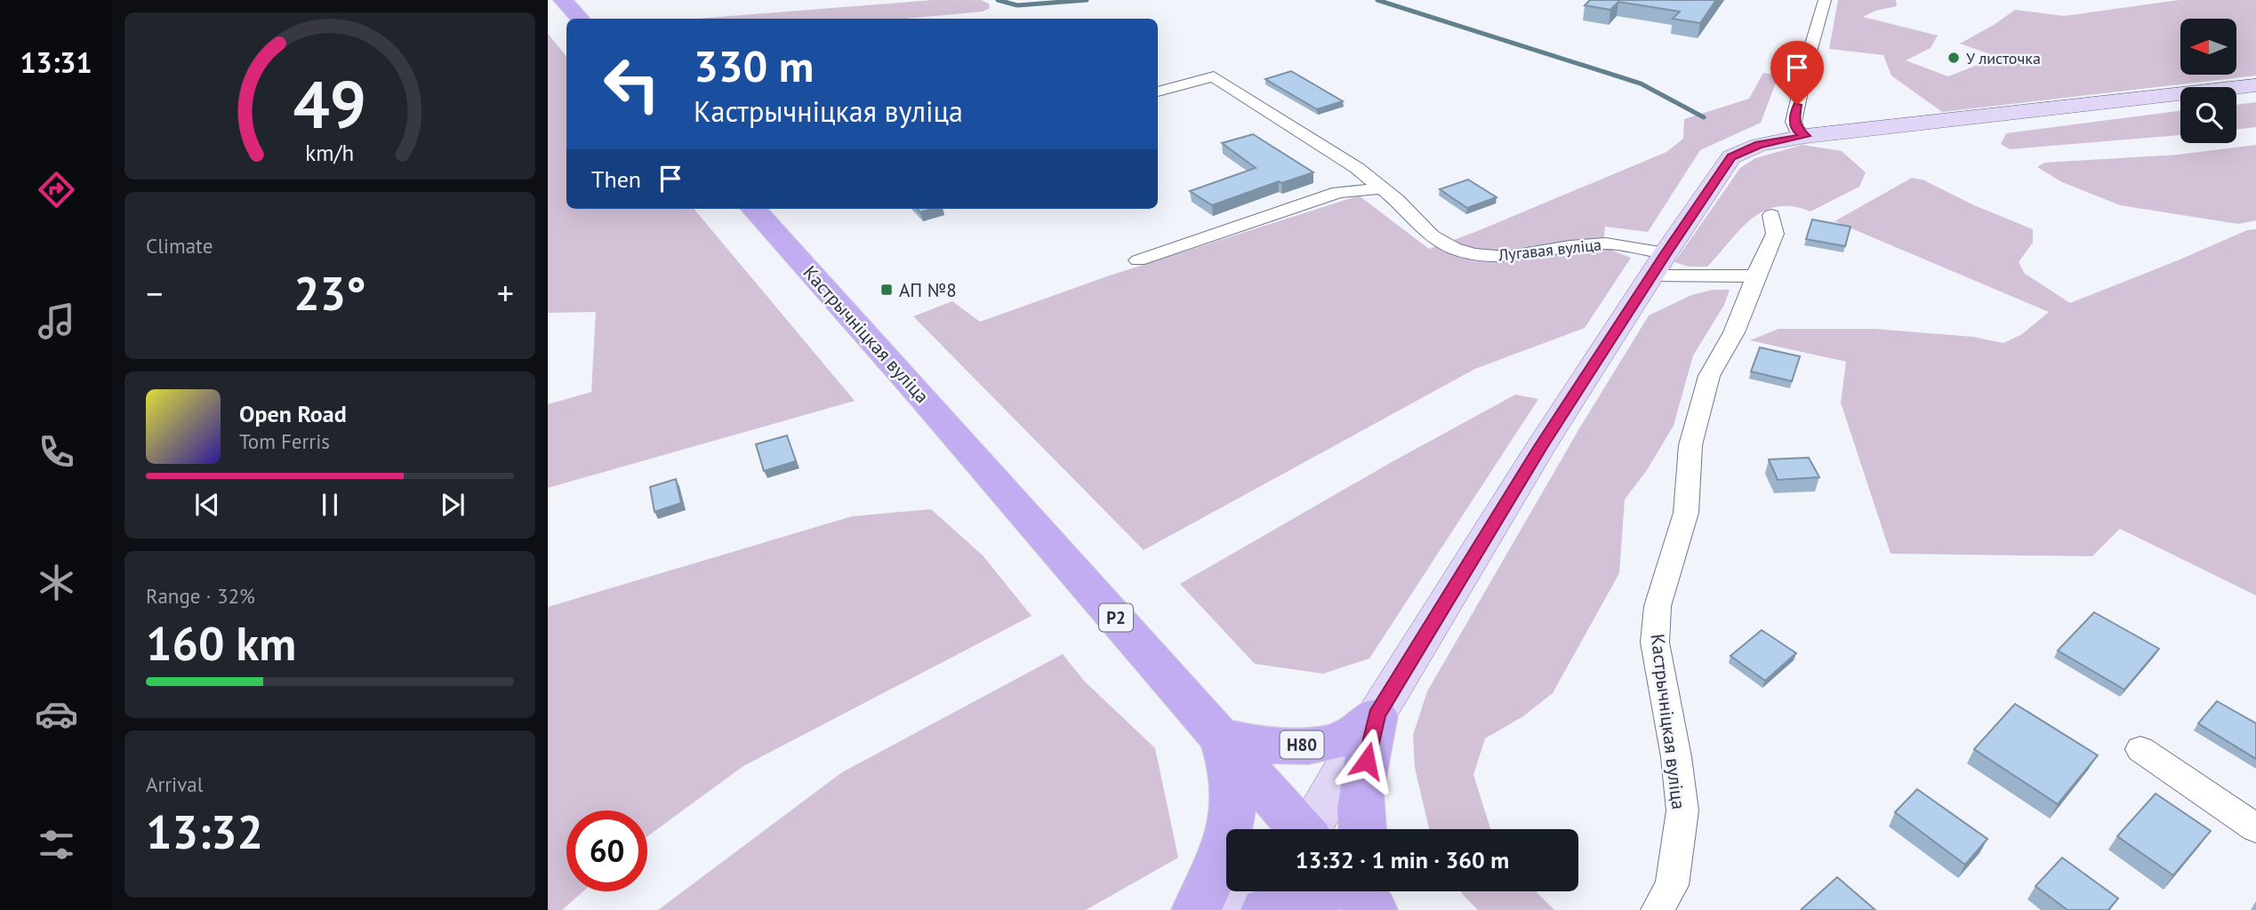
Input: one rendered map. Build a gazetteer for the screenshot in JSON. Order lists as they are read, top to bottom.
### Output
{
  "streets": {
    "main road": ["Кастрычніцкая вуліца", "Р2", "Н80"],
    "street": ["Лугавая вуліца"]
  },
  "crossings": [
    ["Лугавая вуліца", "Кастрычніцкая вуліца"],
    ["Лугавая вуліца", "Н80"],
    ["Кастрычніцкая вуліца", "Р2"],
    ["Кастрычніцкая вуліца", "Н80"],
    ["Р2", "Н80"]
  ],
  "places": {
    "other": ["У листочка"],
    "transit": ["АП №8"]
  },
  "north": "left",
  "page": {
    "tabs": "13:31",
    "turn": ["330 m", "Кастрычніцкая вуліца"],
    "then": "Then",
    "tile": [
      "Climate",
      ["Range · 32%", "160 km"],
      ["Arrival", "13:32"]
    ],
    "heat": ["−", "23°", "+"],
    "song": ["Open Road", "Tom Ferris"],
    "limit": "60",
    "trip": "13:32 · 1 min · 360 m",
    "gauge": ["49", "km/h"]
  }
}
